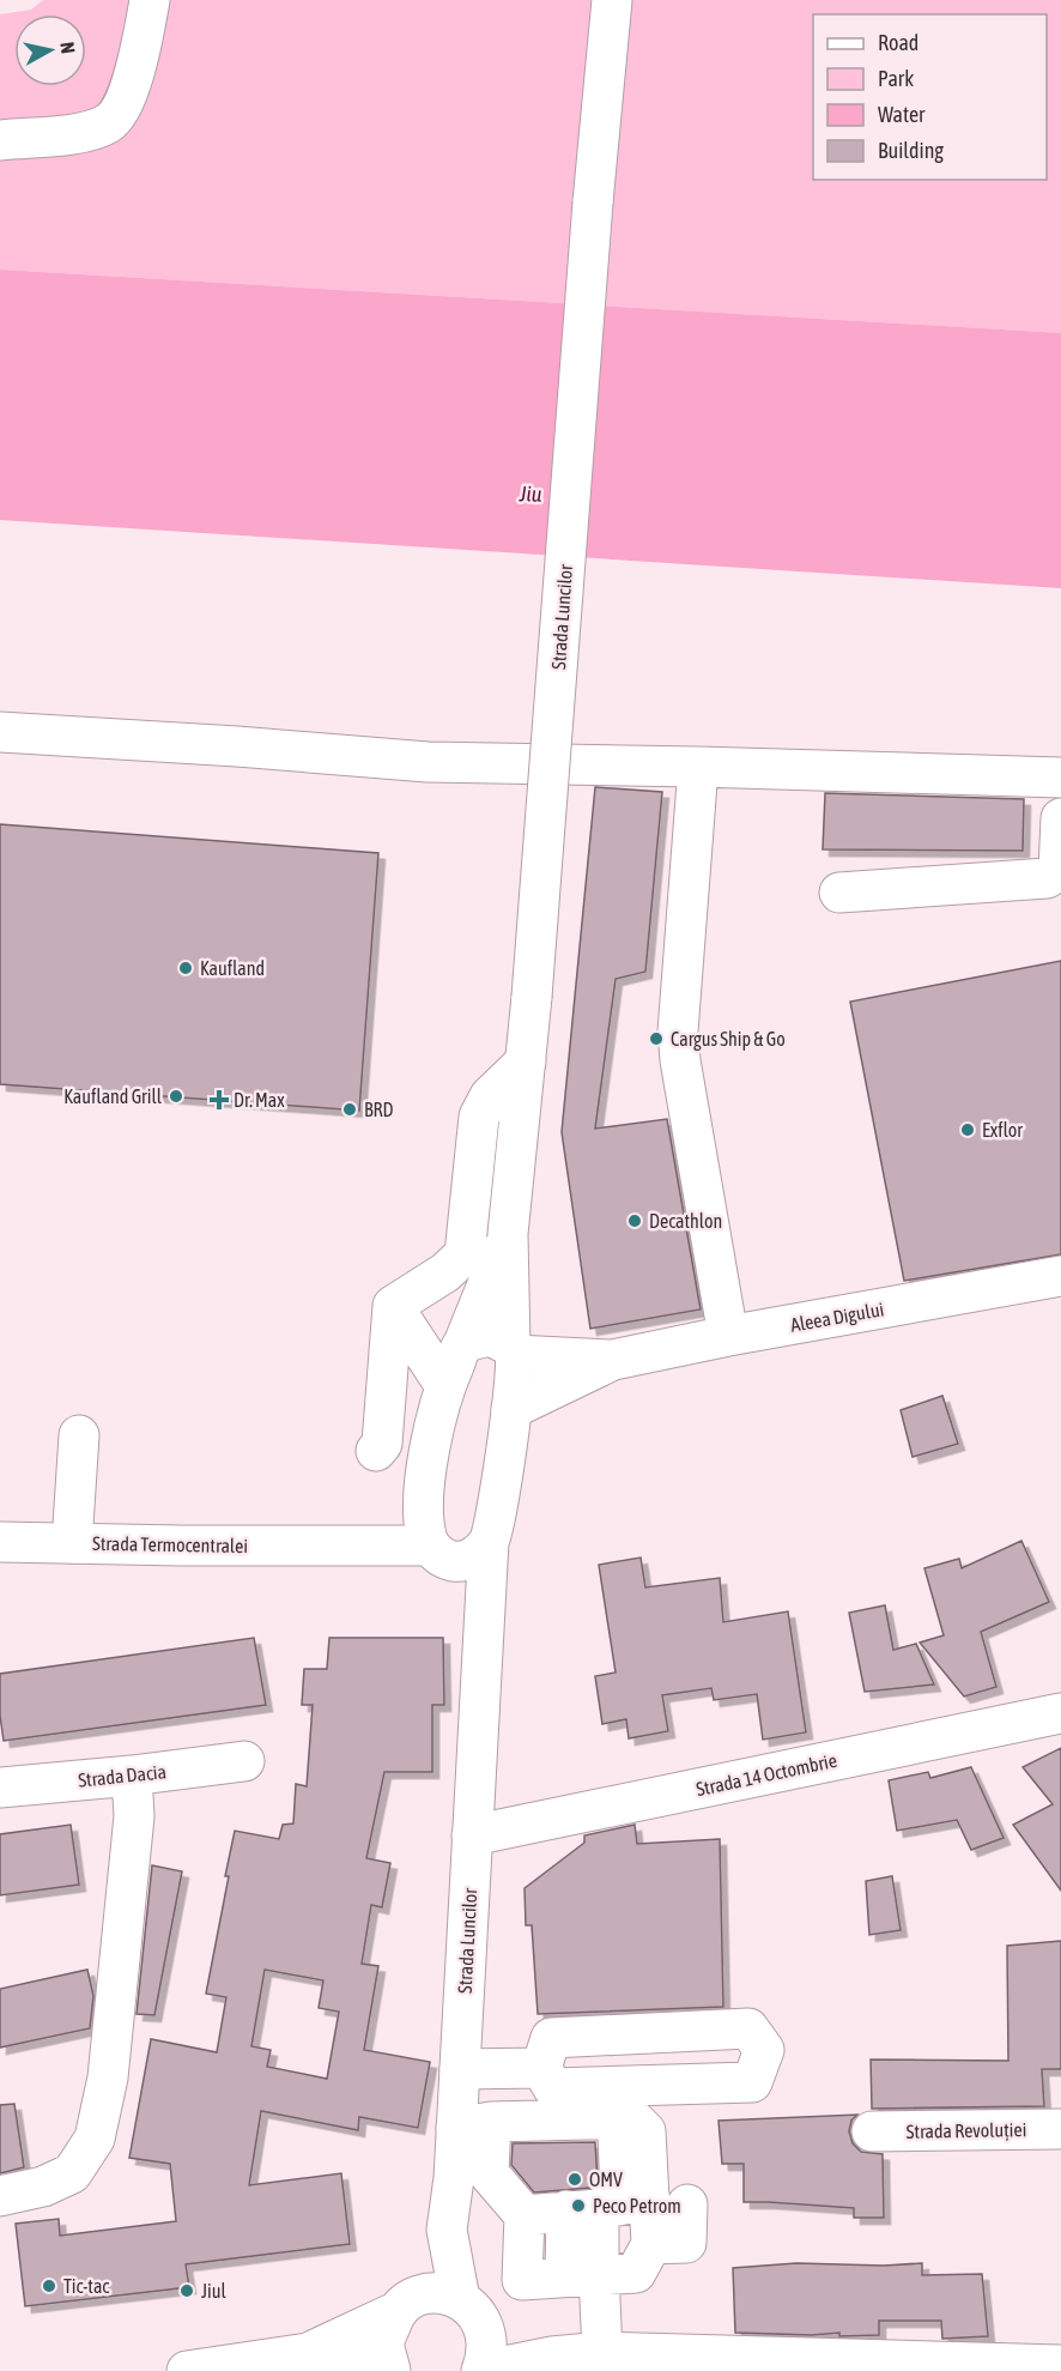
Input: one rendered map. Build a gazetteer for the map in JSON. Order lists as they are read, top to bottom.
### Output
{
  "streets": {
    "main road": [
      "Strada Luncilor",
      "Aleea Digului",
      "Strada Termocentralei",
      "Strada 14 Octombrie",
      "Strada Dacia",
      "Strada Revoluției"
    ]
  },
  "crossings": [
    ["Strada Luncilor", "Aleea Digului"],
    ["Strada Luncilor", "Strada Termocentralei"],
    ["Strada Luncilor", "Strada 14 Octombrie"]
  ],
  "water": ["Jiu"],
  "places": {
    "other": [
      "Kaufland",
      "Cargus Ship & Go",
      "Kaufland Grill",
      "BRD",
      "Exflor",
      "Decathlon",
      "OMV",
      "Peco Petrom",
      "Tic-tac",
      "Jiul"
    ],
    "health": ["Dr. Max"]
  },
  "legend": [
    "Road",
    "Park",
    "Water",
    "Building"
  ],
  "north": "right"
}
